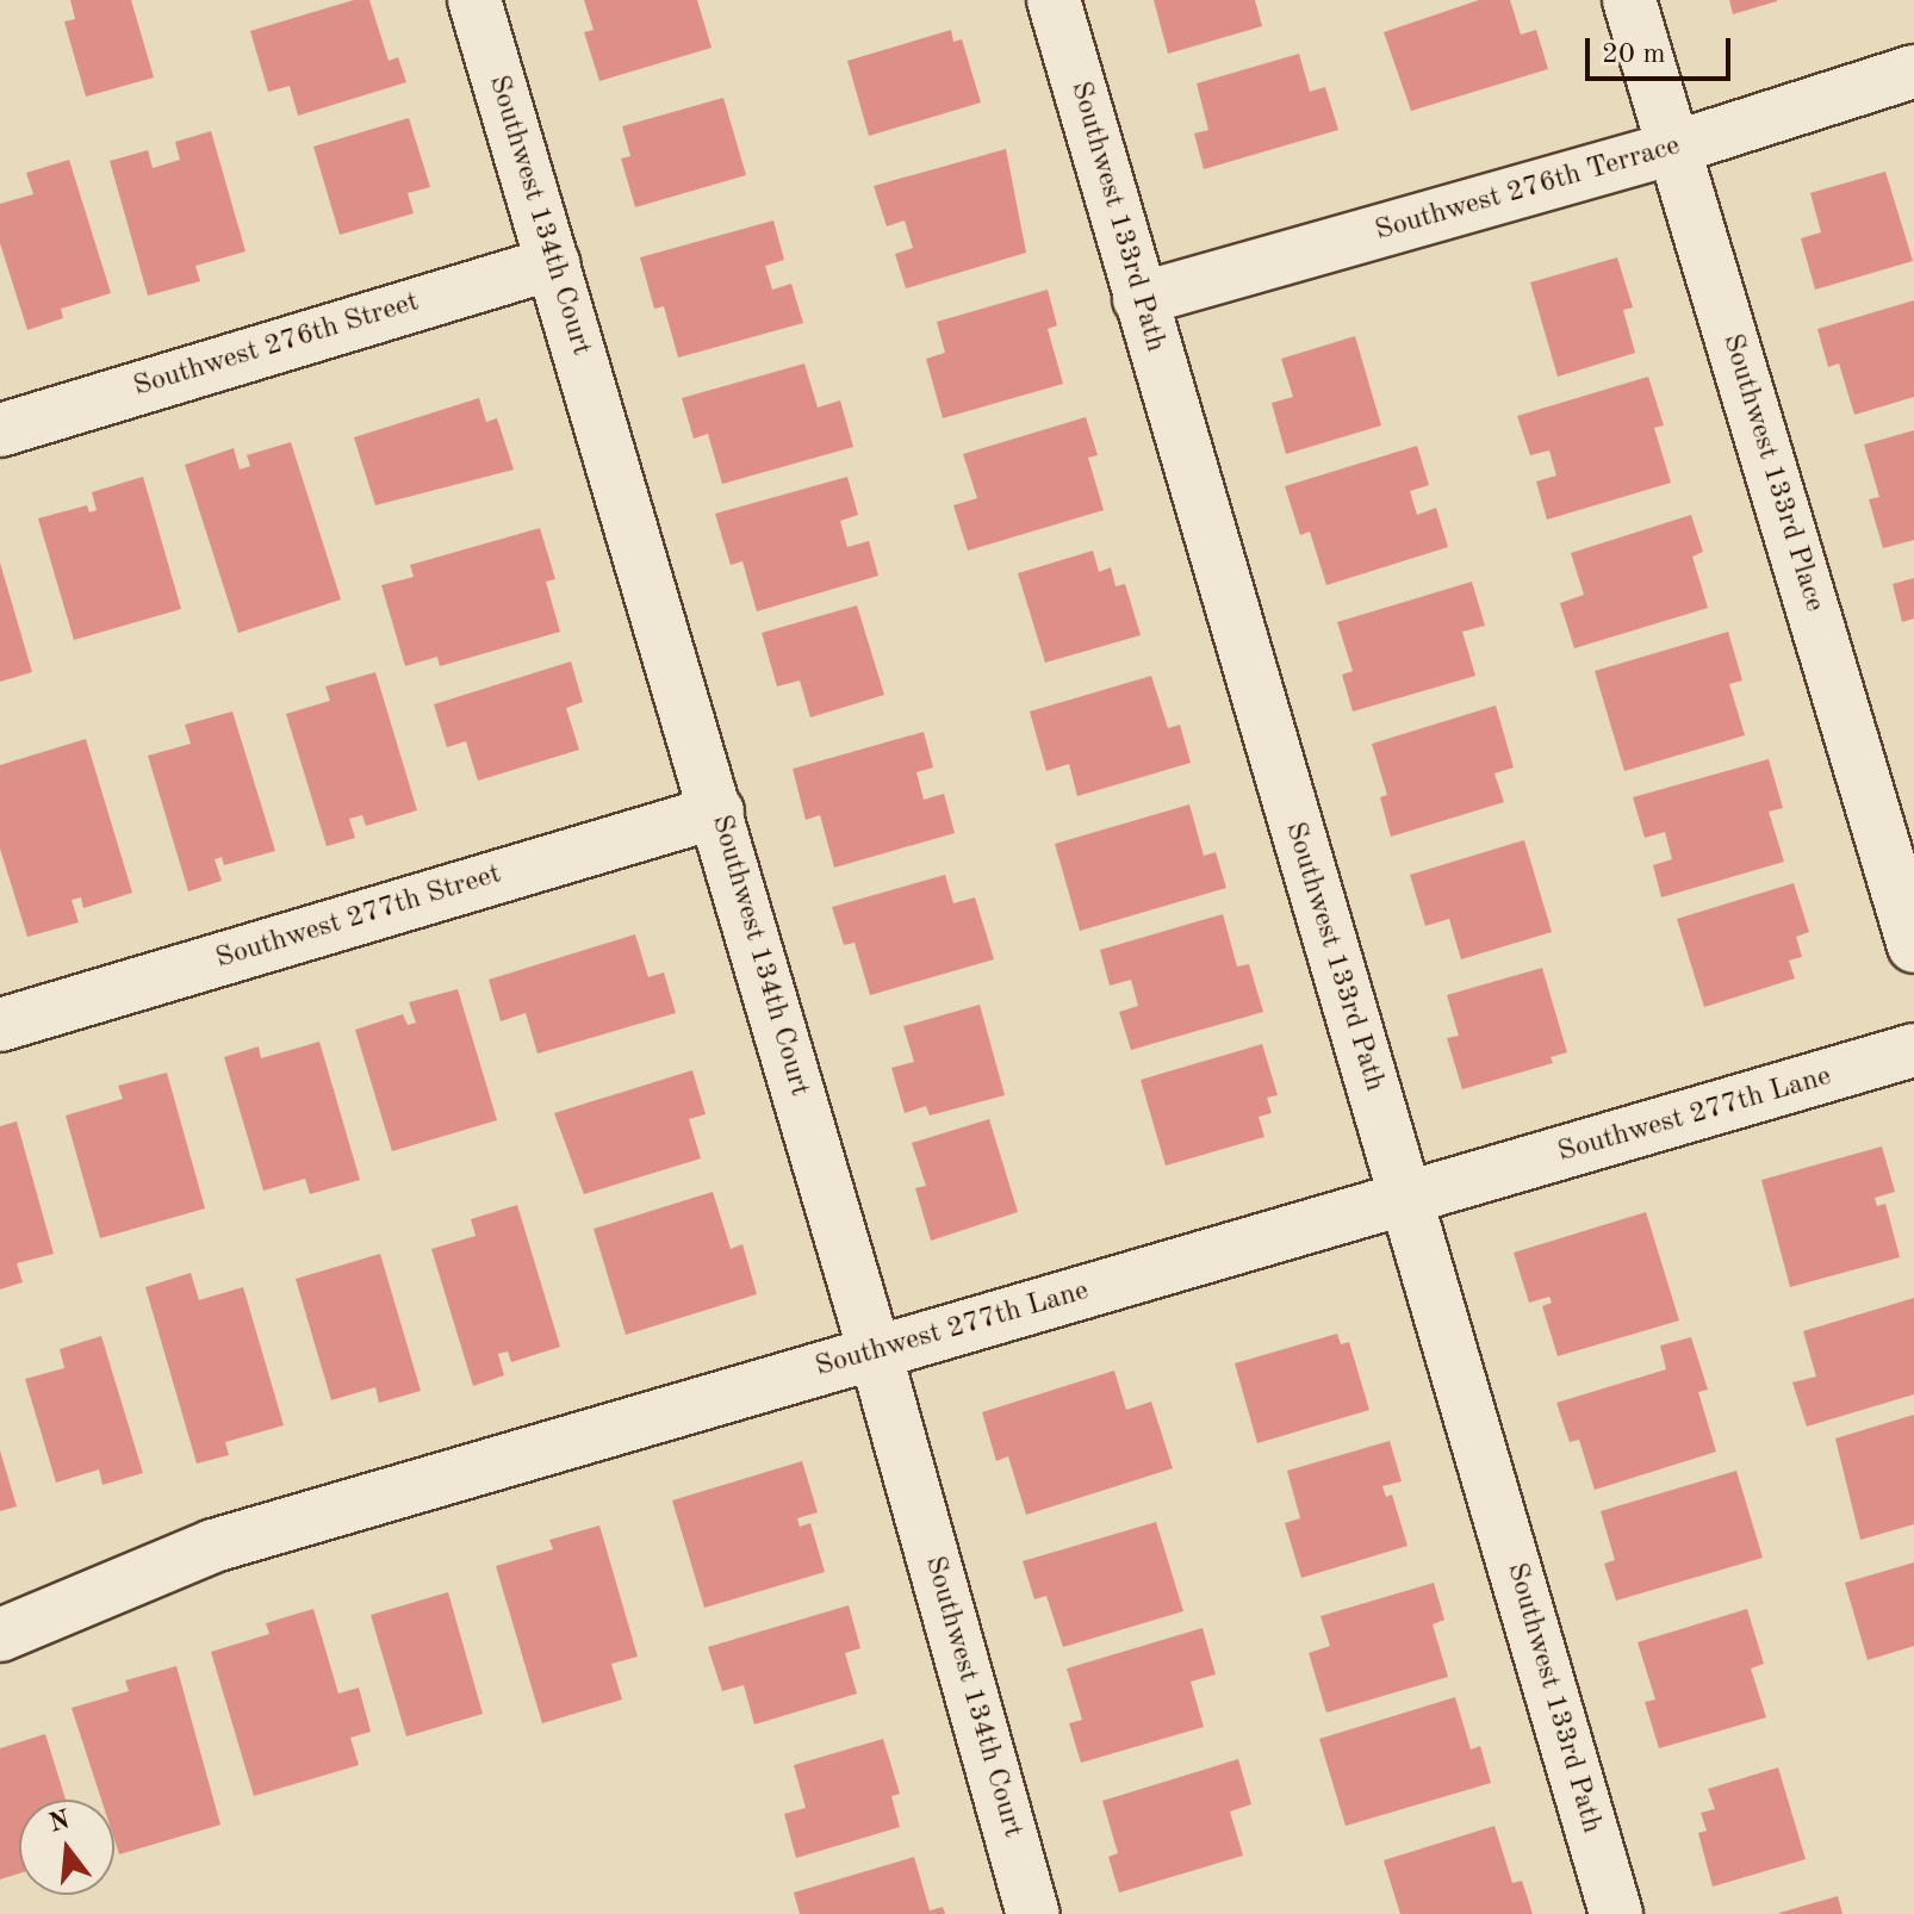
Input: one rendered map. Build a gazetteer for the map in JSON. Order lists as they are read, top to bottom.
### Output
{
  "streets": {
    "street": [
      "Southwest 276th Terrace",
      "Southwest 134th Court",
      "Southwest 133rd Path",
      "Southwest 276th Street",
      "Southwest 133rd Place",
      "Southwest 277th Street",
      "Southwest 277th Lane"
    ]
  },
  "crossings": [
    ["Southwest 276th Terrace", "Southwest 133rd Path"],
    ["Southwest 276th Terrace", "Southwest 133rd Place"],
    ["Southwest 134th Court", "Southwest 276th Street"],
    ["Southwest 134th Court", "Southwest 277th Street"],
    ["Southwest 134th Court", "Southwest 277th Lane"],
    ["Southwest 133rd Path", "Southwest 277th Lane"]
  ],
  "scale_bar": "20 m",
  "north": "top"
}
